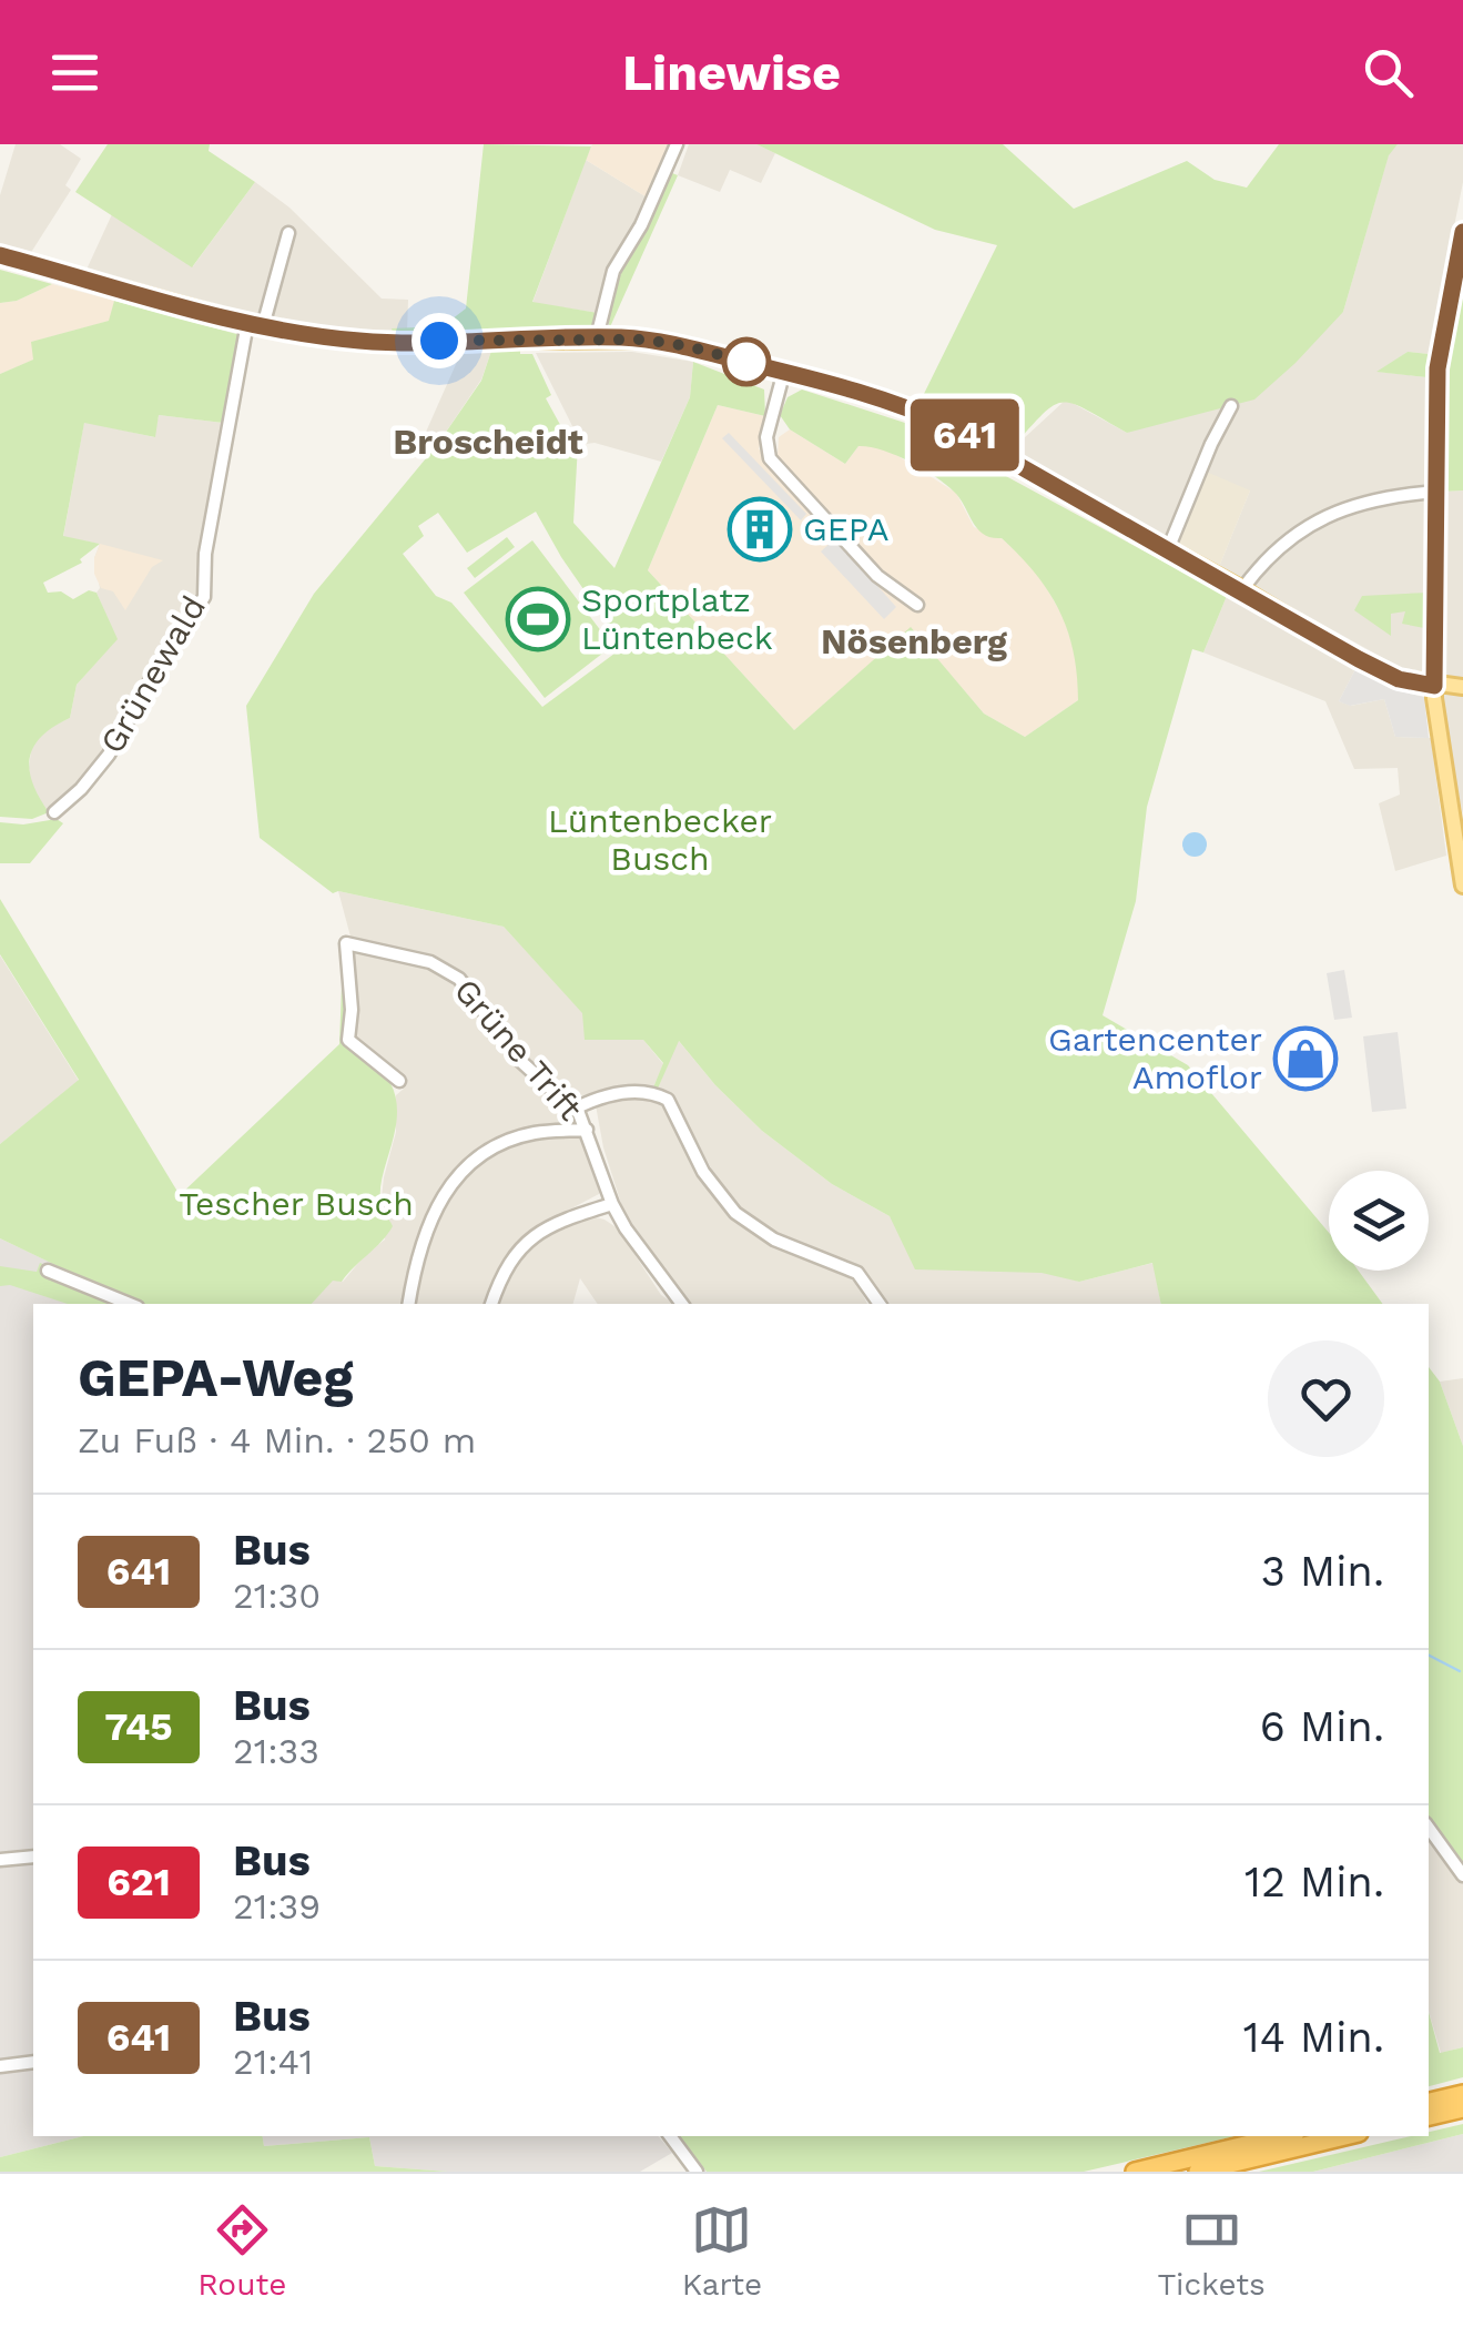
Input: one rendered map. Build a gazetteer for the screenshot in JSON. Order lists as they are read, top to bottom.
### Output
{
  "streets": {
    "street": ["Grünewald", "Grüne Trift"]
  },
  "districts": ["Broscheidt", "Nösenberg"],
  "parks": ["Lüntenbecker Busch", "Tescher Busch"],
  "places": {
    "building": ["GEPA"],
    "sports": ["Sportplatz Lüntenbeck"],
    "shop": ["Gartencenter Amoflor"]
  },
  "lines": ["bus line 641"],
  "page": {
    "header": "Linewise",
    "on_map": "641",
    "heading": ["GEPA-Weg", "Zu Fuß · 4 Min. · 250 m"],
    "list": [
      {
        "mark": "641",
        "name": "Bus",
        "note": "21:30",
        "value": "3 Min."
      },
      {
        "mark": "745",
        "name": "Bus",
        "note": "21:33",
        "value": "6 Min."
      },
      {
        "mark": "621",
        "name": "Bus",
        "note": "21:39",
        "value": "12 Min."
      },
      {
        "mark": "641",
        "name": "Bus",
        "note": "21:41",
        "value": "14 Min."
      }
    ],
    "tabs": ["Route", "Karte", "Tickets"]
  }
}
